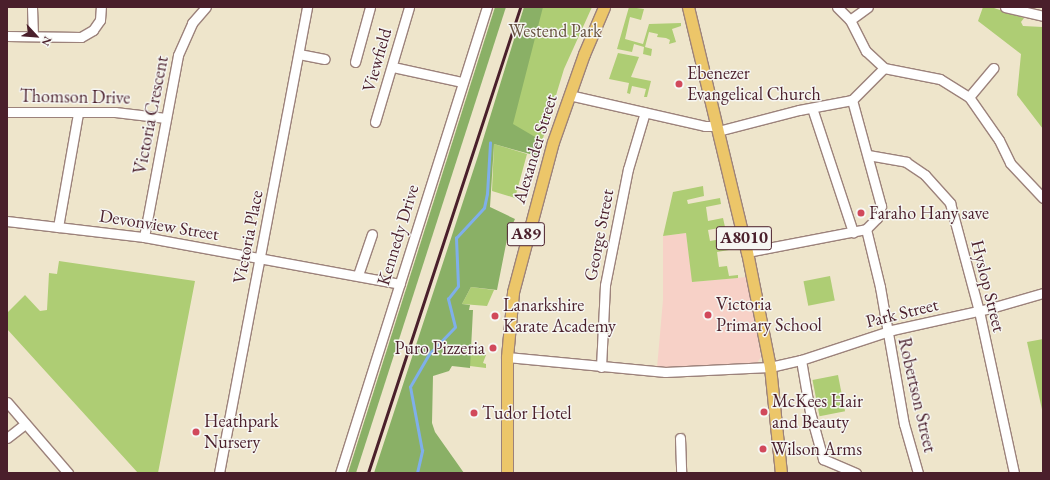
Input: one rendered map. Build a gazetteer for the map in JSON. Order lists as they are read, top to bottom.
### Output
{
  "streets": {
    "main road": ["Alexander Street", "A89", "A8010"],
    "street": [
      "Viewfield",
      "Thomson Drive",
      "Victoria Crescent",
      "Devonview Street",
      "Kennedy Drive",
      "George Street",
      "Victoria Place",
      "Hyslop Street",
      "Park Street",
      "Robertson Street"
    ]
  },
  "crossings": [
    ["Thomson Drive", "Victoria Crescent"],
    ["Victoria Crescent", "Devonview Street"],
    ["Alexander Street", "Park Street"],
    ["Devonview Street", "Kennedy Drive"],
    ["Devonview Street", "Victoria Place"],
    ["George Street", "Park Street"],
    ["A8010", "Park Street"],
    ["Hyslop Street", "Park Street"],
    ["Park Street", "Robertson Street"]
  ],
  "parks": ["Westend Park"],
  "places": [
    "Ebenezer Evangelical Church",
    "Faraho Hany save",
    "Victoria Primary School",
    "Lanarkshire Karate Academy",
    "Puro Pizzeria",
    "McKees Hair and Beauty",
    "Tudor Hotel",
    "Heathpark Nursery",
    "Wilson Arms"
  ],
  "north": "bottom right"
}
